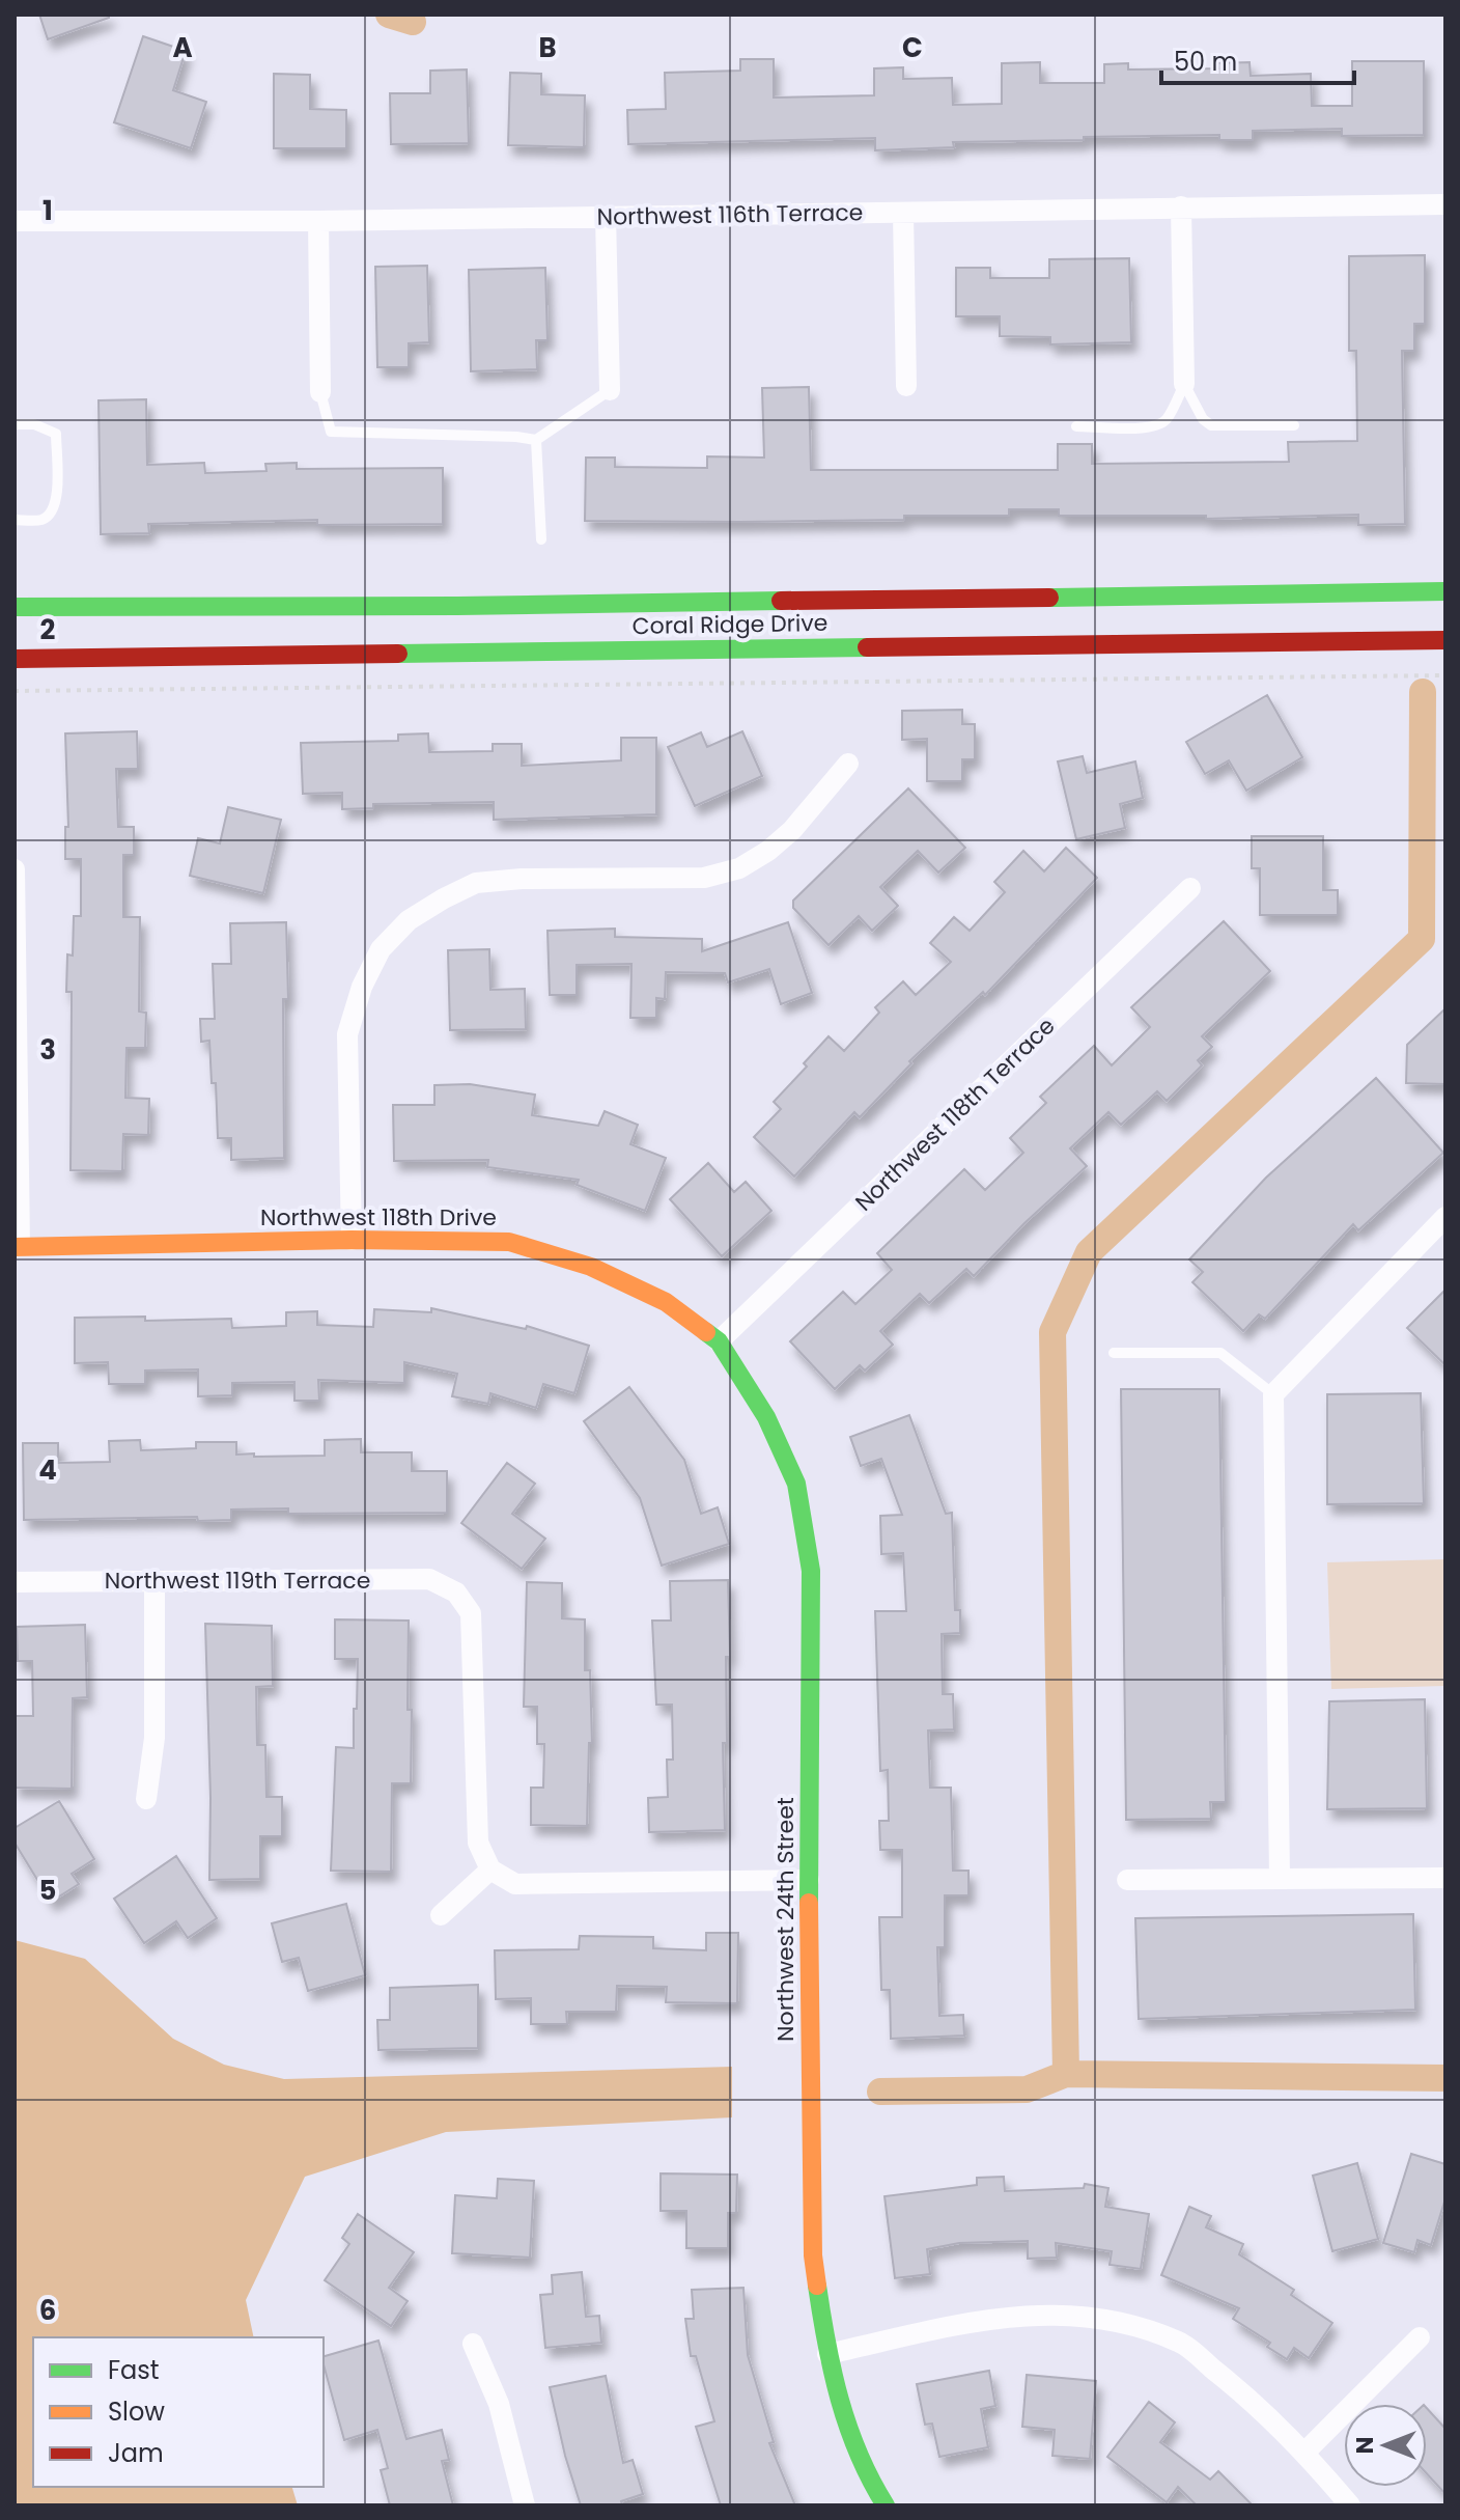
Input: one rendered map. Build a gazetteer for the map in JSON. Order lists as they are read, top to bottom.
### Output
{
  "streets": {
    "main road": ["Coral Ridge Drive", "Northwest 118th Drive", "Northwest 24th Street"],
    "street": ["Northwest 116th Terrace", "Northwest 118th Terrace", "Northwest 119th Terrace"]
  },
  "crossings": [
    ["Northwest 118th Terrace", "Northwest 118th Drive"],
    ["Northwest 118th Terrace", "Northwest 24th Street"],
    ["Northwest 118th Drive", "Northwest 24th Street"]
  ],
  "legend": ["Fast", "Slow", "Jam"],
  "scale_bar": "50 m",
  "north": "left",
  "grid": {
    "columns": ["A", "B", "C"],
    "rows": [
      "1",
      "2",
      "3",
      "4",
      "5",
      "6"
    ]
  }
}
